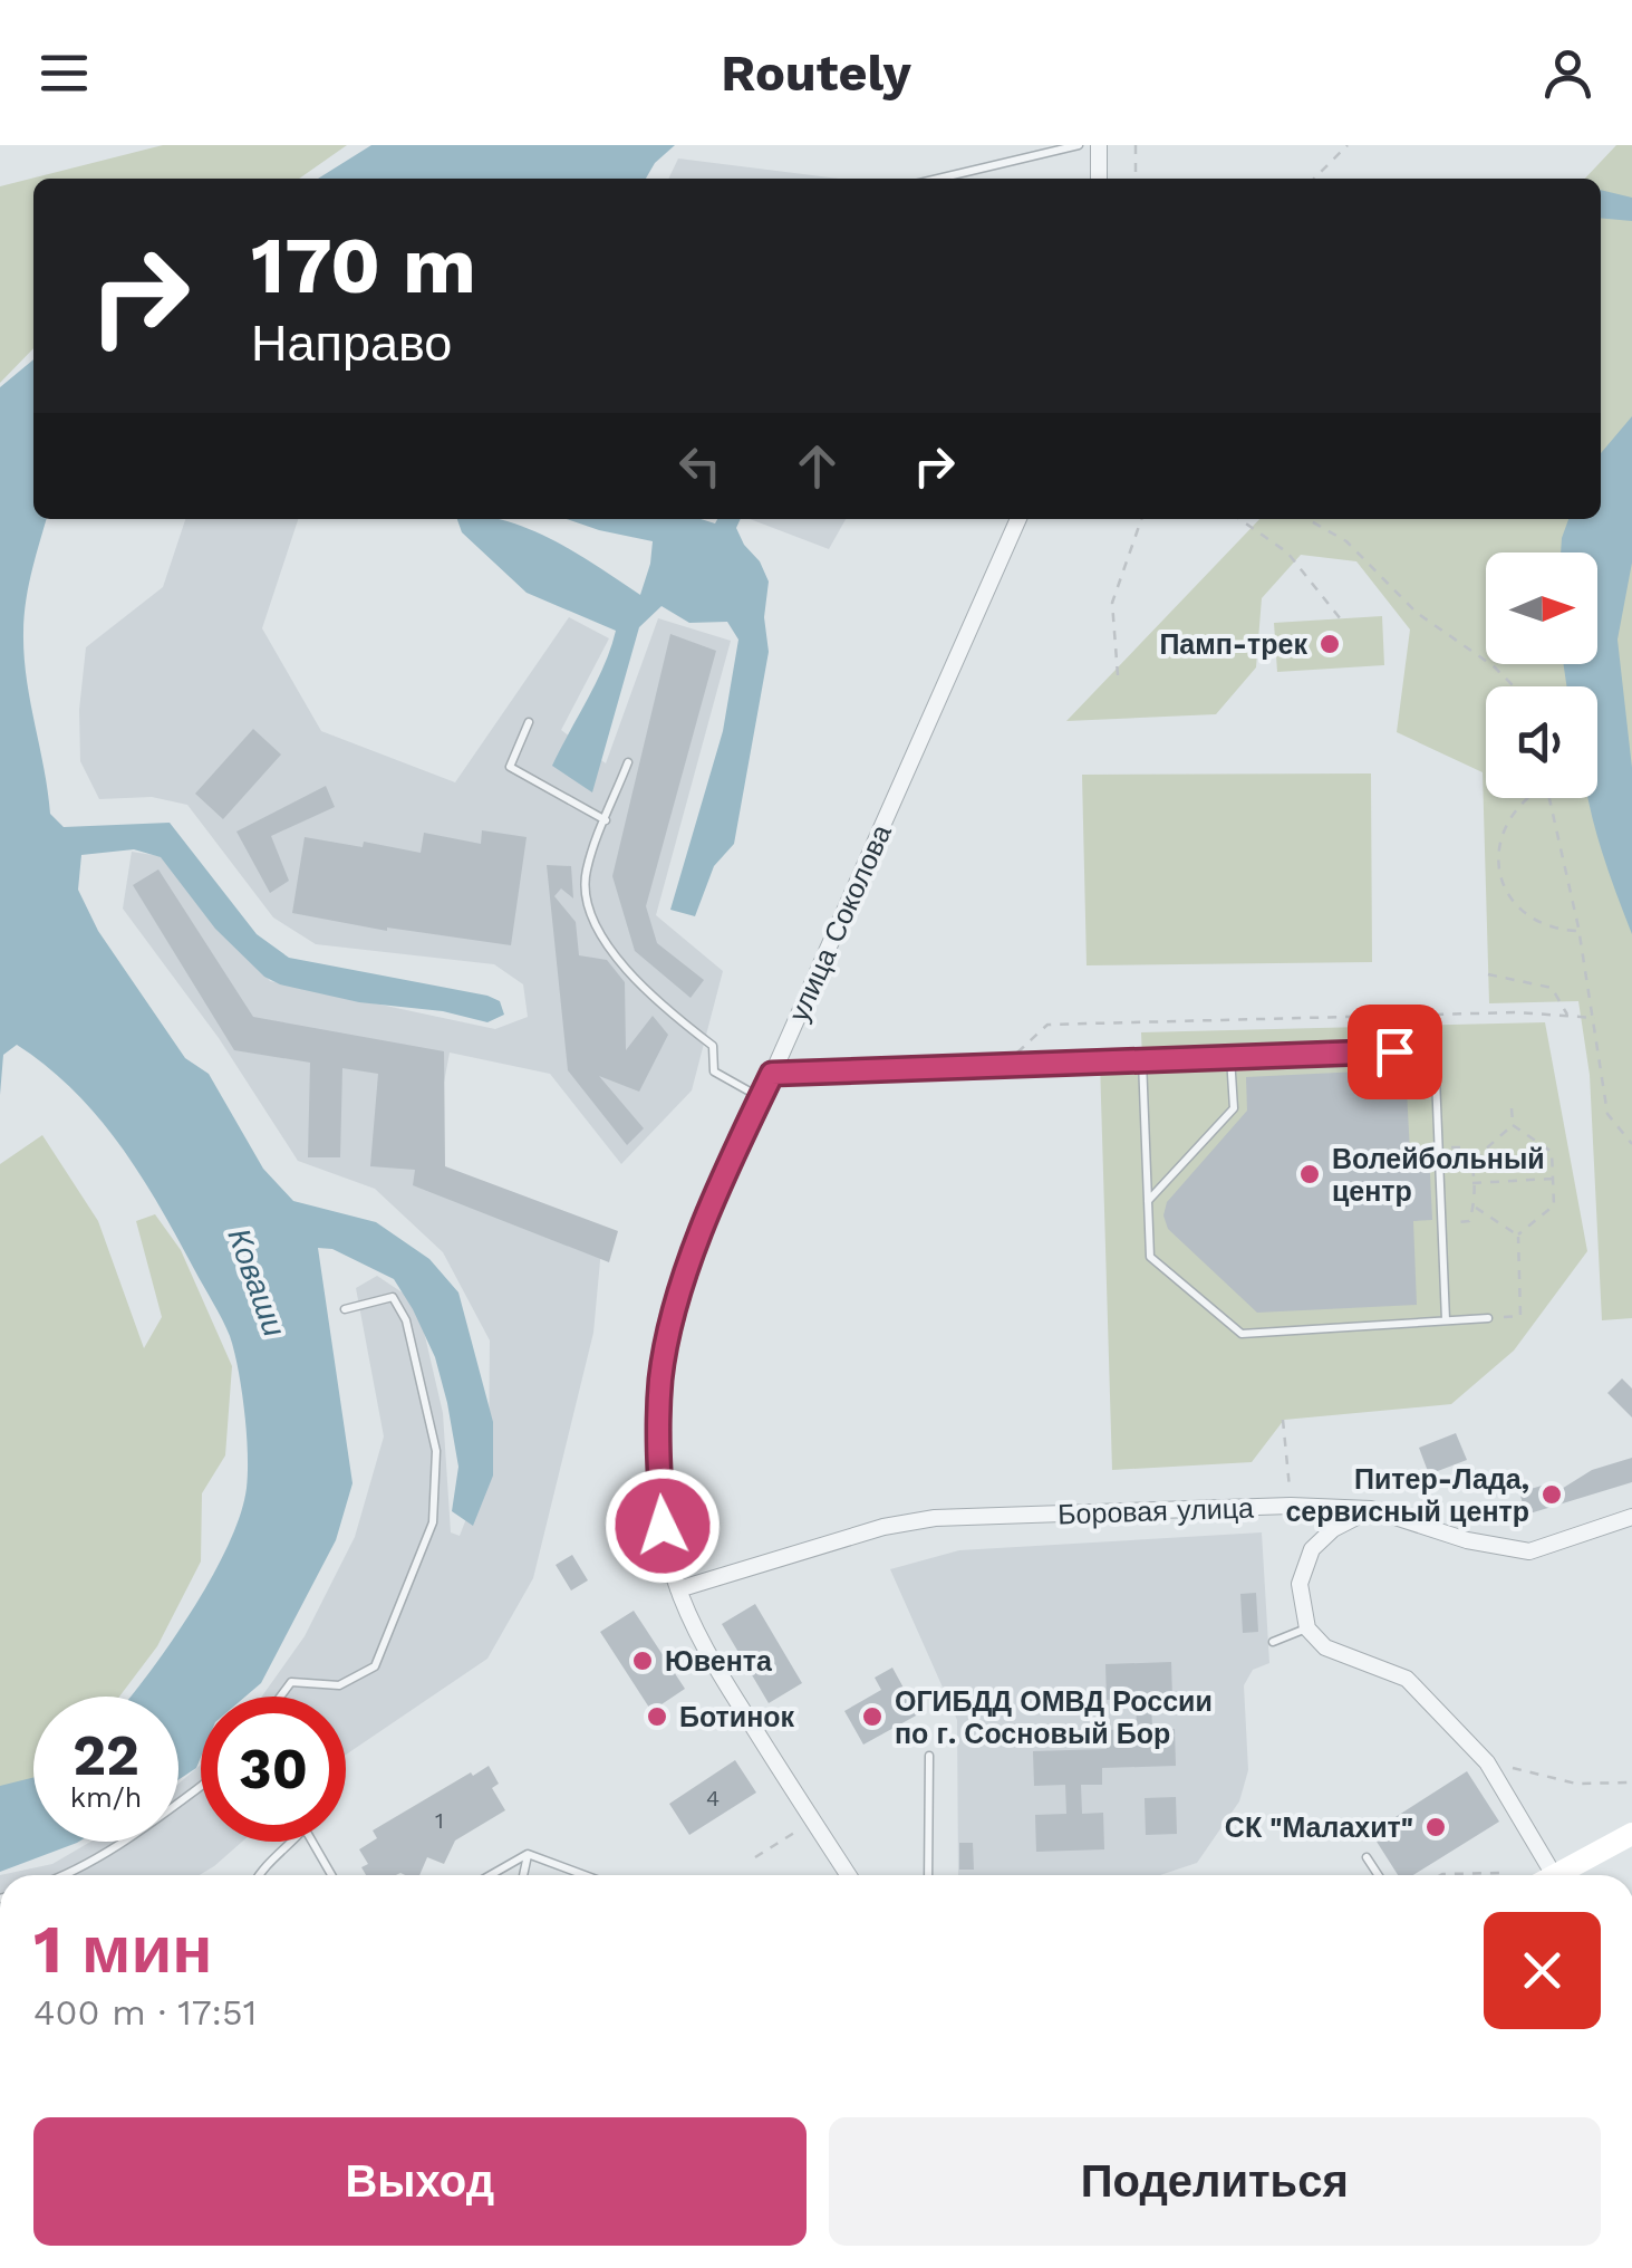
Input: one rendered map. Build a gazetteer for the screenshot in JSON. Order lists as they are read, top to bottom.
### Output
{
  "streets": {
    "street": ["улица Соколова", "Боровая улица"]
  },
  "crossings": [
    ["улица Соколова", "Боровая улица"]
  ],
  "water": ["Коваши"],
  "places": [
    "Памп-трек",
    "Волейбольный центр",
    "Питер-Лада, сервисный центр",
    "Ювента",
    "Ботинок",
    "ОГИБДД ОМВД России по г. Сосновый Бор",
    "СК \"Малахит\""
  ],
  "house_numbers": ["4", "1"],
  "north": "right",
  "page": {
    "header": "Routely",
    "turn": ["170 m", "Направо"],
    "speed": "22 km/h",
    "limit": "30",
    "heading": ["1 мин", "400 m · 17:51"],
    "buttons": ["Выход", "Поделиться"]
  }
}
